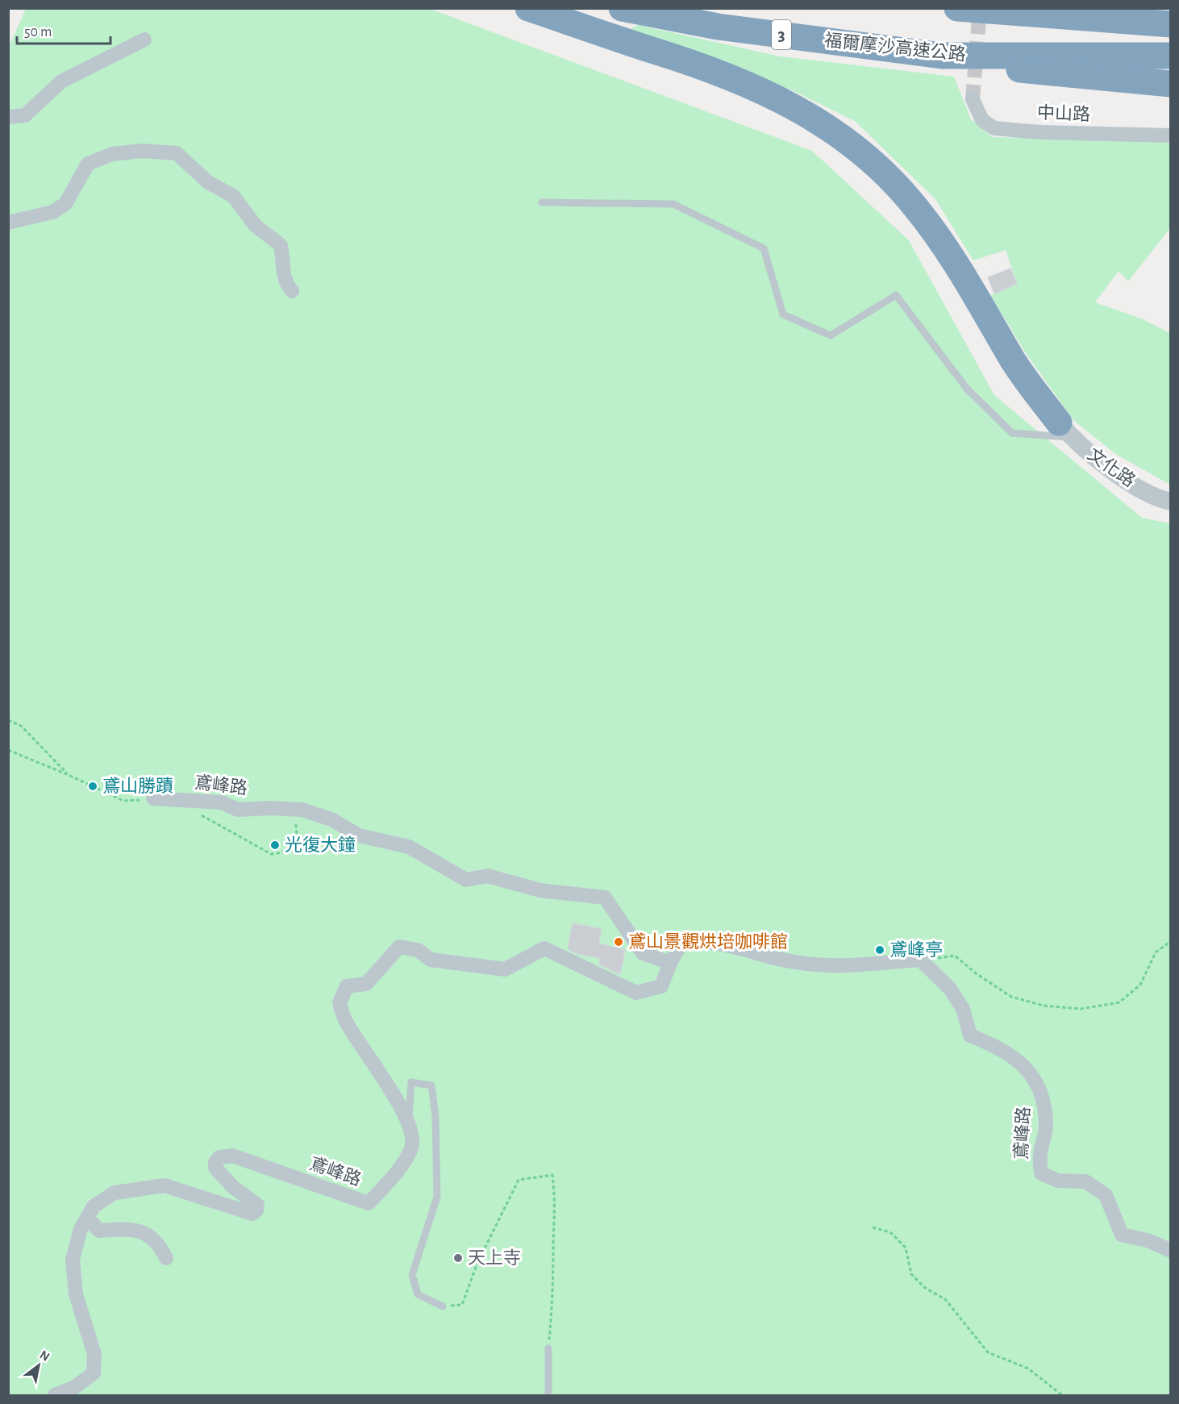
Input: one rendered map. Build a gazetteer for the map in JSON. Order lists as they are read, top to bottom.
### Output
{
  "streets": {
    "highway": ["3", "福爾摩沙高速公路"],
    "street": ["中山路", "文化路", "鳶峰路"]
  },
  "places": [
    "鳶山勝蹟",
    "光復大鐘",
    "鳶山景觀烘培咖啡館",
    "鳶峰亭",
    "天上寺"
  ],
  "scale_bar": "50 m",
  "north": "top right"
}
